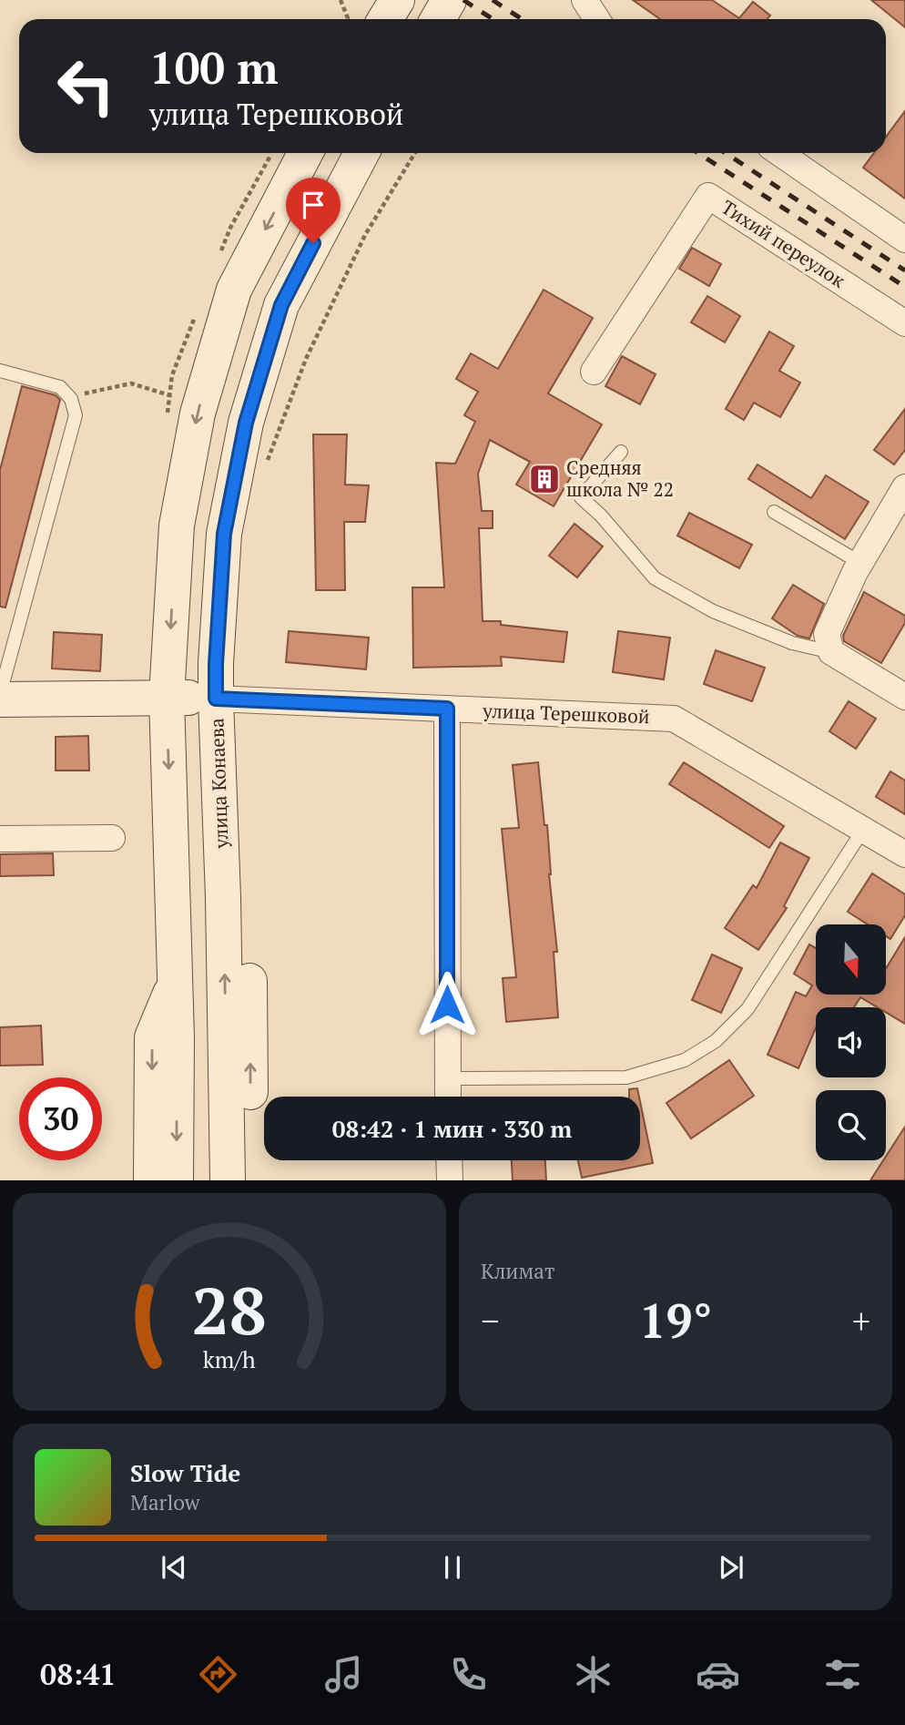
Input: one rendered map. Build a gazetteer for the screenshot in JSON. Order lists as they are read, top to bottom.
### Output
{
  "streets": {
    "main road": ["улица Терешковой", "улица Конаева"],
    "street": ["Тихий переулок"]
  },
  "crossings": [
    ["улица Терешковой", "улица Конаева"]
  ],
  "places": {
    "building": ["Средняя школа № 22"]
  },
  "north": "bottom",
  "page": {
    "turn": ["100 m", "улица Терешковой"],
    "limit": "30",
    "trip": "08:42 · 1 мин · 330 m",
    "tile": "Климат",
    "heat": ["−", "19°", "+"],
    "song": ["Slow Tide", "Marlow"],
    "tabs": "08:41",
    "gauge": ["28", "km/h"]
  }
}
